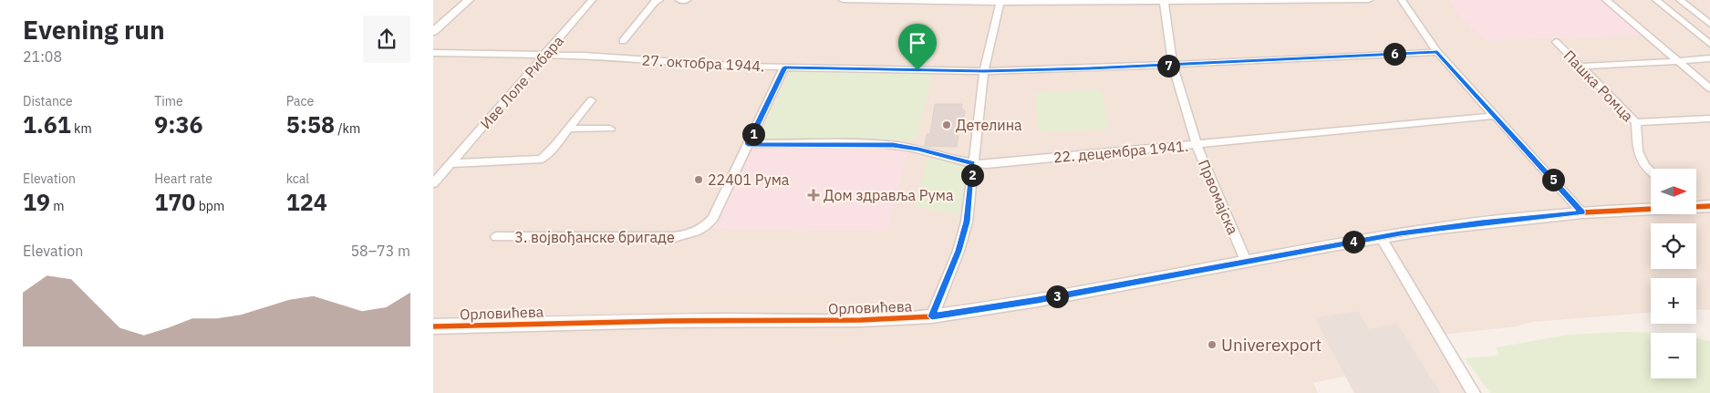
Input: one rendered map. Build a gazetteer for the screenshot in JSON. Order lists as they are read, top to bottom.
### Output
{
  "streets": {
    "street": [
      "27. октобра 1944.",
      "Иве Лоле Рибара",
      "Пашка Ромца",
      "22. децембра 1941.",
      "Првомајска",
      "3. војвођанске бригаде",
      "Орловићева"
    ]
  },
  "crossings": [
    ["27. октобра 1944.", "Иве Лоле Рибара"],
    ["27. октобра 1944.", "Првомајска"],
    ["27. октобра 1944.", "3. војвођанске бригаде"],
    ["22. децембра 1941.", "Првомајска"],
    ["22. децембра 1941.", "3. војвођанске бригаде"],
    ["Првомајска", "Орловићева"]
  ],
  "places": {
    "other": ["Детелина", "22401 Рума", "Univerexport"],
    "health": ["Дом здравља Рума"]
  },
  "north": "right",
  "page": {
    "heading": ["Evening run", "21:08"],
    "pins": [
      "6",
      "7",
      "1",
      "2",
      "5",
      "4",
      "3"
    ],
    "stats": [
      ["Distance", "1.61 km"],
      ["Time", "9:36"],
      ["Pace", "5:58 /km"],
      ["Elevation", "19 m"],
      ["Heart rate", "170 bpm"],
      ["kcal", "124"]
    ],
    "map_buttons": ["+", "−"],
    "chart": ["Elevation", "58–73 m"]
  }
}
